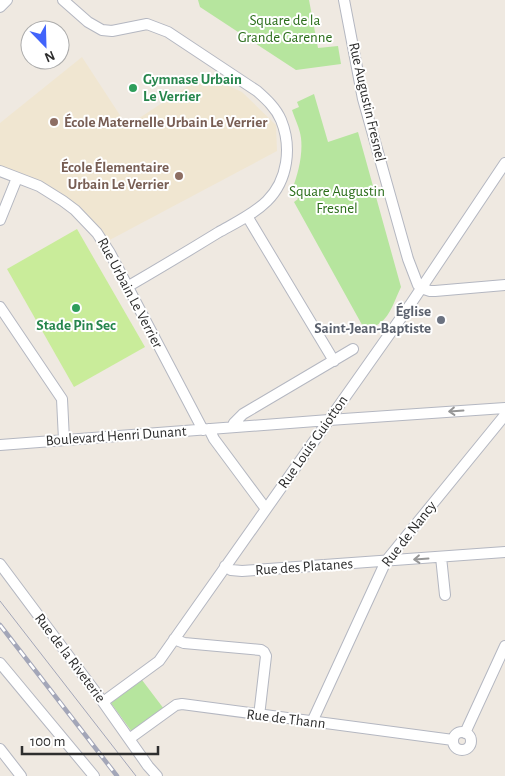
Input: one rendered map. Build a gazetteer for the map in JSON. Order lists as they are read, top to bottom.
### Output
{
  "streets": {
    "street": [
      "Rue Augustin Fresnel",
      "Rue Urbain Le Verrier",
      "Boulevard Henri Dunant",
      "Rue Louis Guiotton",
      "Rue de Nancy",
      "Rue des Platanes",
      "Rue de la Riveterie",
      "Rue de Thann"
    ]
  },
  "crossings": [
    ["Rue Augustin Fresnel", "Rue Louis Guiotton"],
    ["Rue Urbain Le Verrier", "Boulevard Henri Dunant"],
    ["Rue Urbain Le Verrier", "Rue Louis Guiotton"],
    ["Boulevard Henri Dunant", "Rue Louis Guiotton"],
    ["Rue Louis Guiotton", "Rue des Platanes"],
    ["Rue Louis Guiotton", "Rue de la Riveterie"],
    ["Rue de Nancy", "Rue des Platanes"],
    ["Rue de Nancy", "Rue de Thann"],
    ["Rue de la Riveterie", "Rue de Thann"]
  ],
  "parks": ["Square de la Grande Garenne", "Square Augustin Fresnel"],
  "places": [
    "Gymnase Urbain Le Verrier",
    "École Maternelle Urbain Le Verrier",
    "École Élementaire Urbain Le Verrier",
    "Stade Pin Sec",
    "Église Saint-Jean-Baptiste"
  ],
  "scale_bar": "100 m",
  "north": "bottom right"
}
